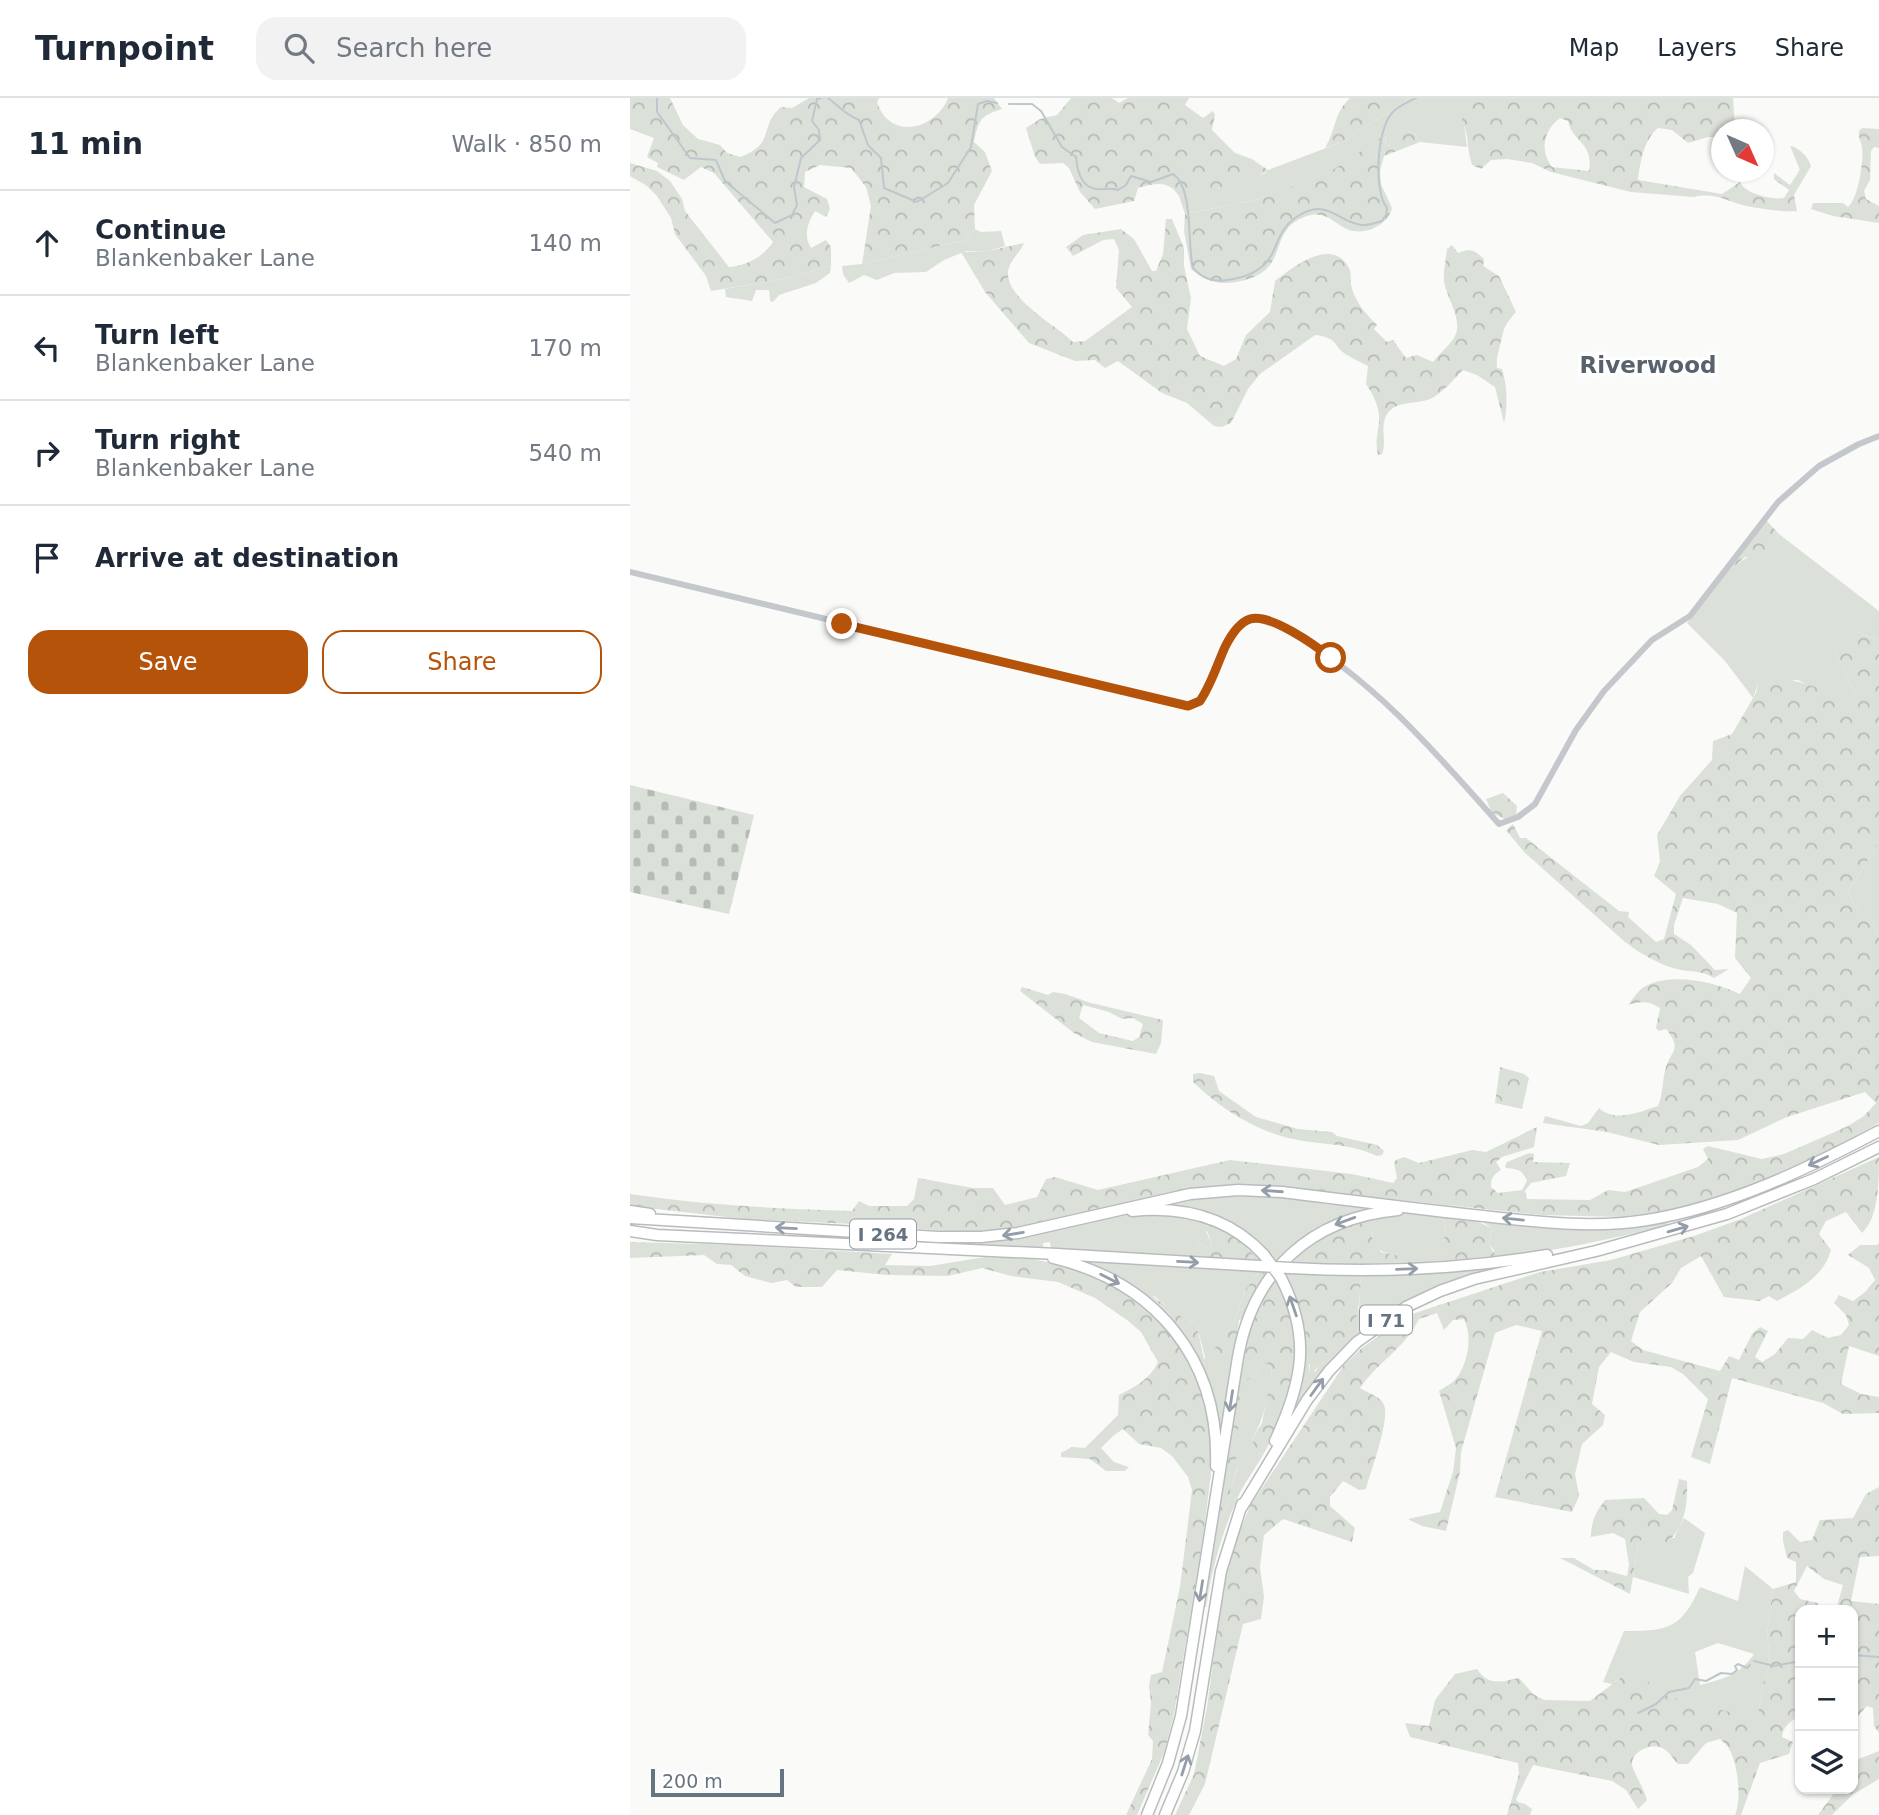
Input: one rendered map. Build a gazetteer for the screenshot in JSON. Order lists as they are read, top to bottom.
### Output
{
  "streets": {
    "highway": ["I 264", "I 71"]
  },
  "districts": ["Riverwood"],
  "scale_bar": "200 m",
  "north": "bottom right",
  "page": {
    "header": "Turnpoint",
    "search": "Search here",
    "nav": ["Map", "Layers", "Share"],
    "heading": ["11 min", "Walk · 850 m"],
    "list": [
      ["Continue", "Blankenbaker Lane", "140 m"],
      ["Turn left", "Blankenbaker Lane", "170 m"],
      ["Turn right", "Blankenbaker Lane", "540 m"],
      "Arrive at destination"
    ],
    "buttons": ["Save", "Share"],
    "map_buttons": ["+", "−"],
    "scale": "200 m"
  }
}
